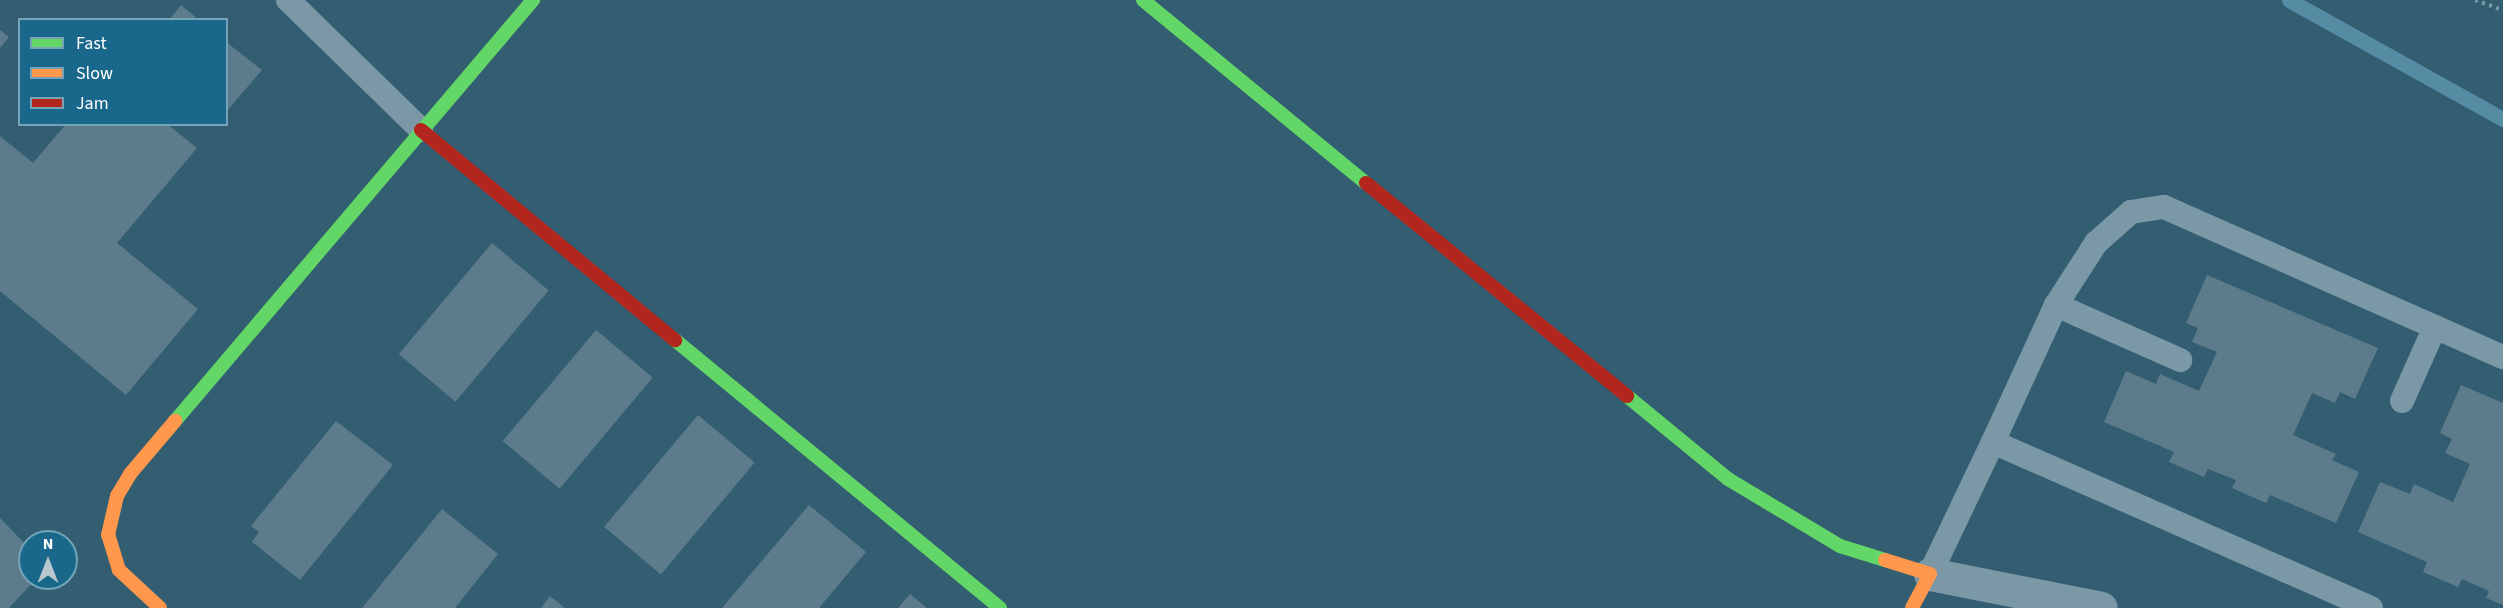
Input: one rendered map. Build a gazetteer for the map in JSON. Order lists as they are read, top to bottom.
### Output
{
  "legend": ["Fast", "Slow", "Jam"],
  "north": "top"
}
